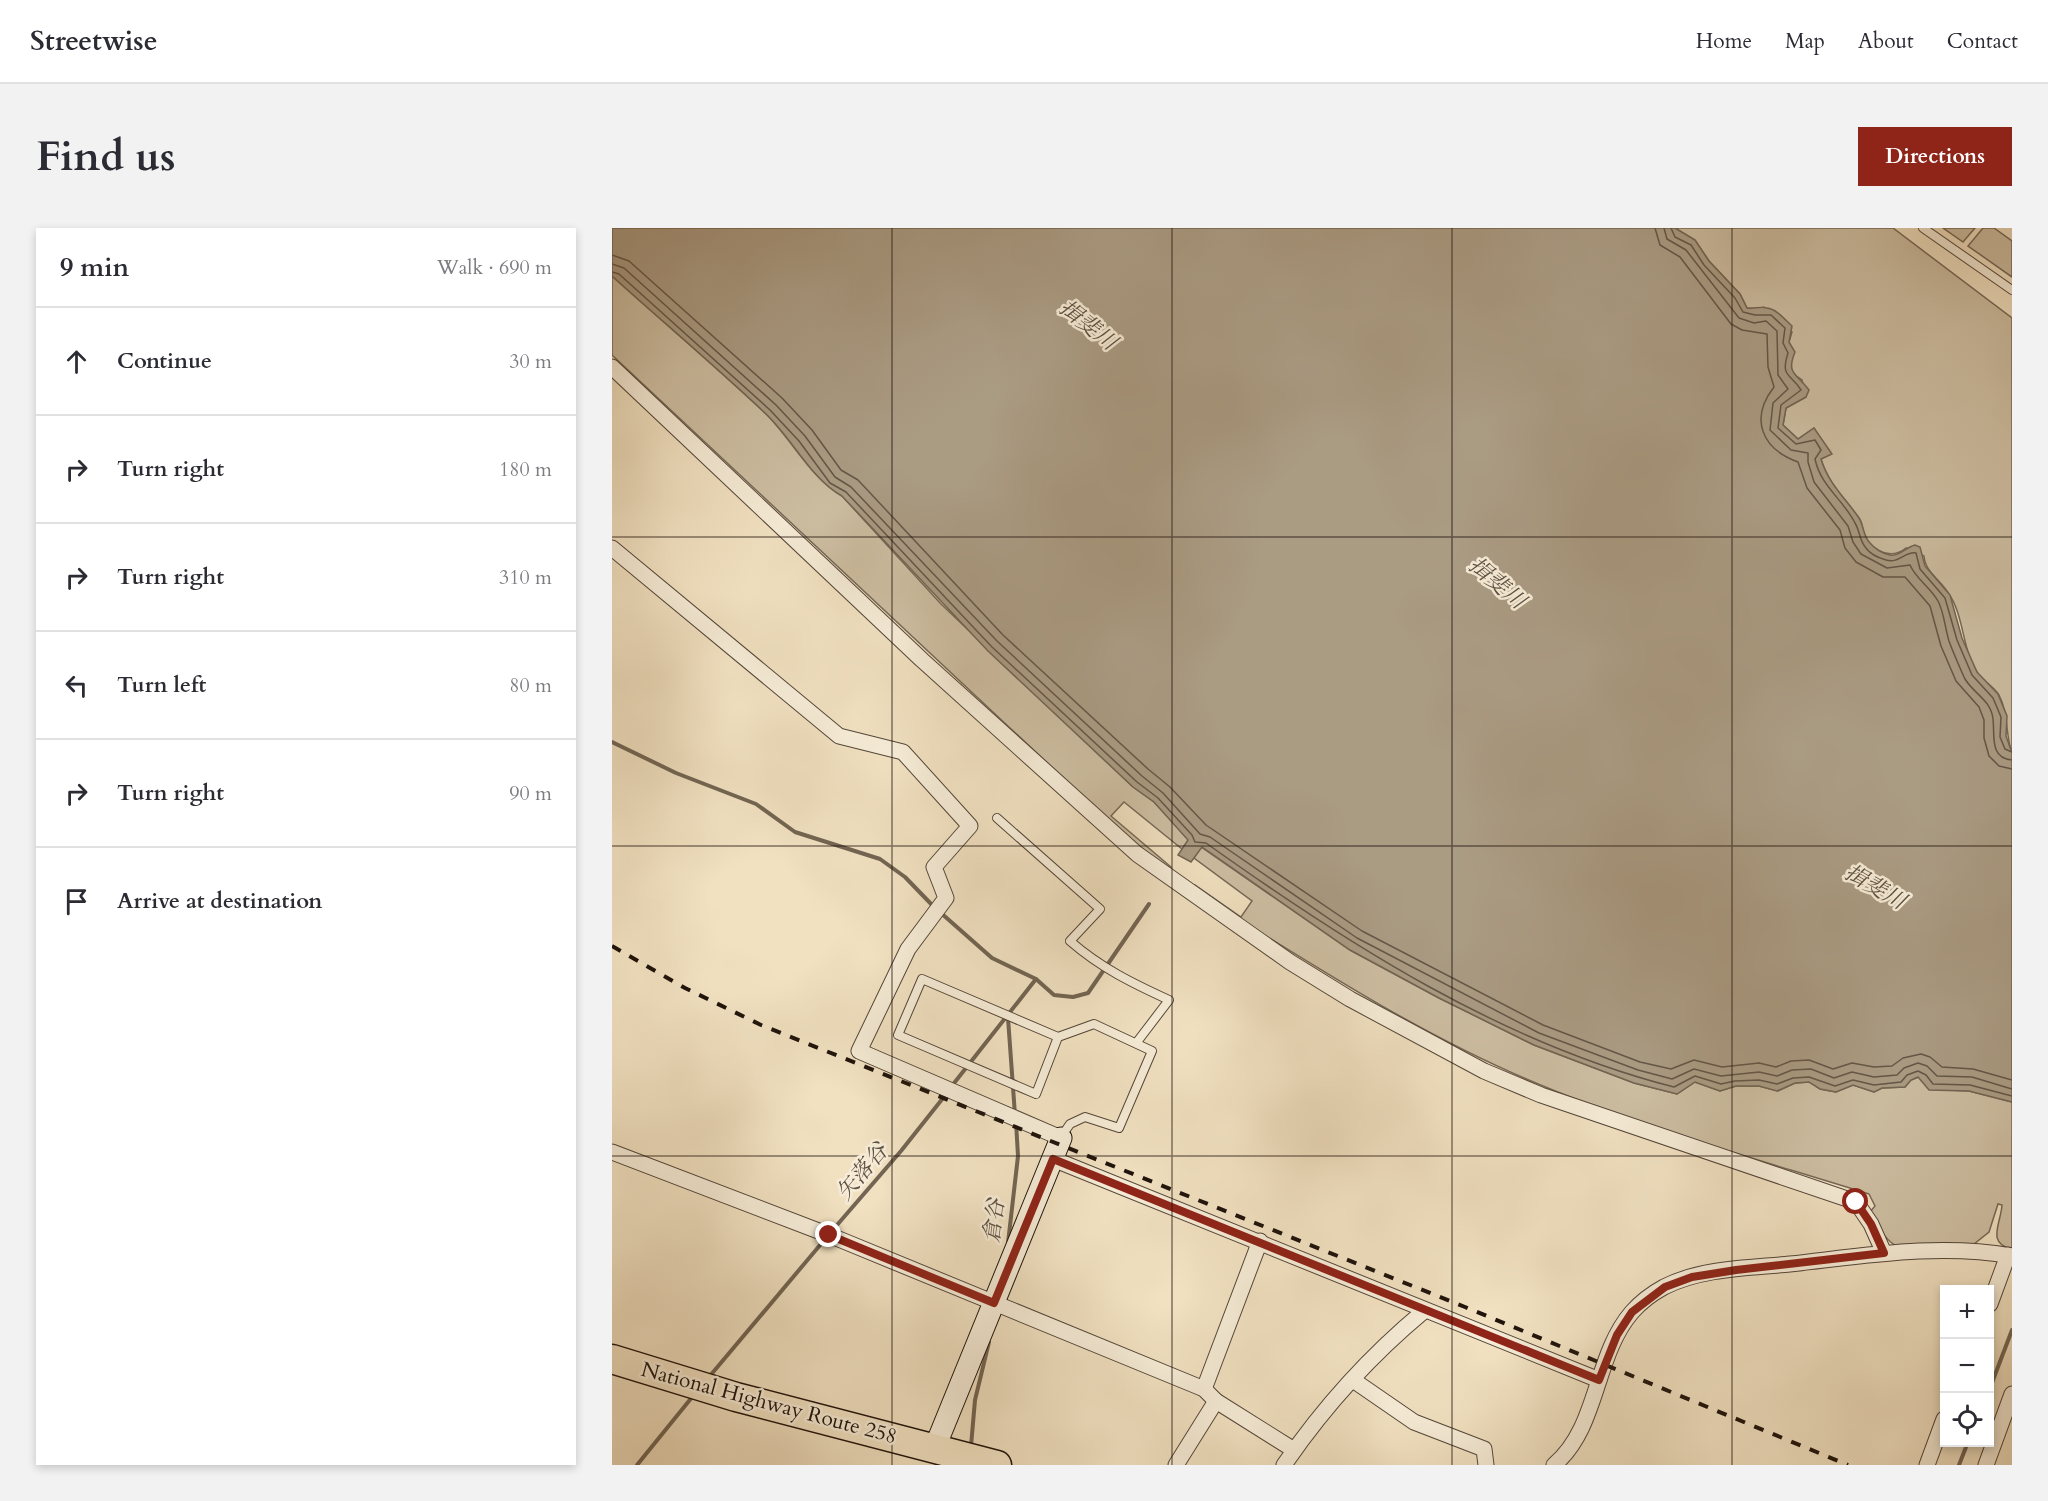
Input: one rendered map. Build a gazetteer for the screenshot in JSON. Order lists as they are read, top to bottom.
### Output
{
  "streets": {
    "highway": ["National Highway Route 258"]
  },
  "water": ["揖斐川", "矢落谷", "倉谷"],
  "page": {
    "header": "Streetwise",
    "nav": [
      "Home",
      "Map",
      "About",
      "Contact"
    ],
    "buttons": "Directions",
    "title": "Find us",
    "heading": ["9 min", "Walk · 690 m"],
    "list": [
      ["Continue", "30 m"],
      ["Turn right", "180 m"],
      ["Turn right", "310 m"],
      ["Turn left", "80 m"],
      ["Turn right", "90 m"],
      "Arrive at destination"
    ],
    "map_buttons": ["+", "−"]
  }
}
